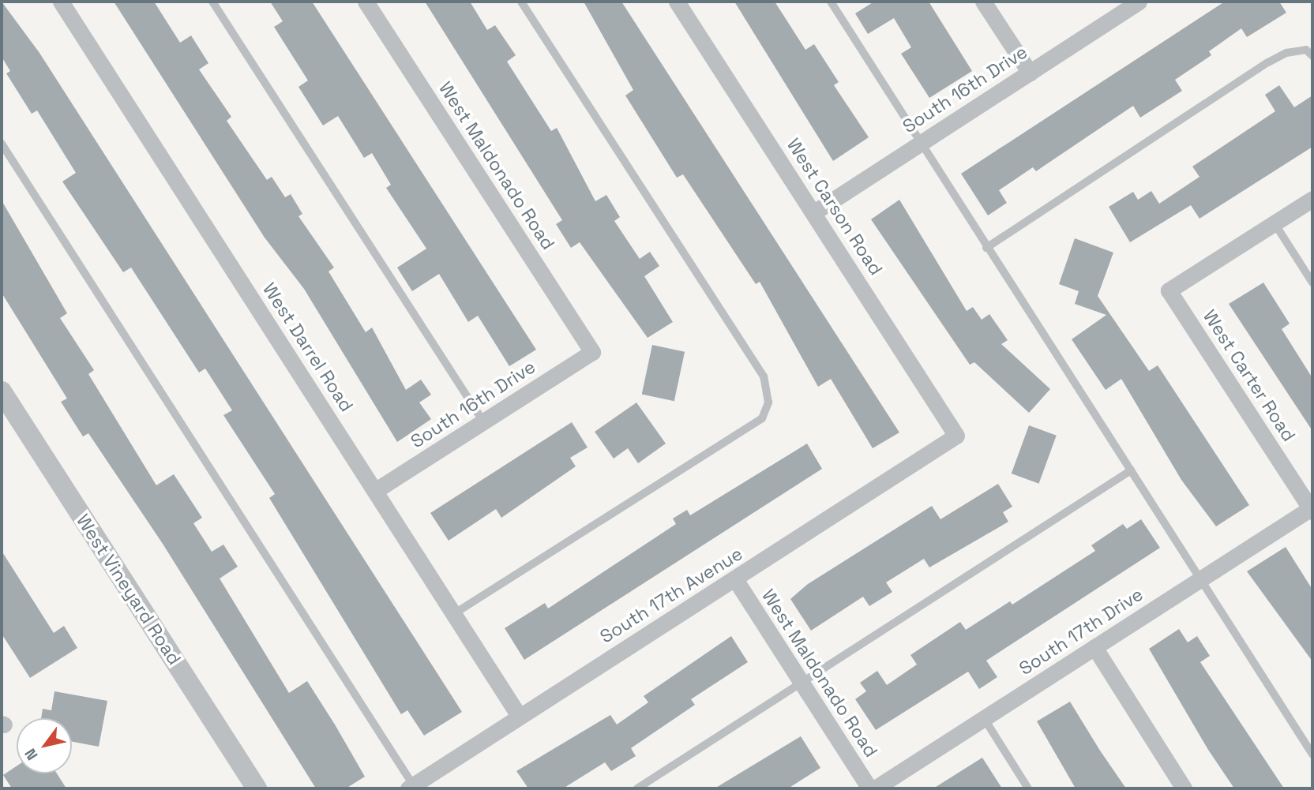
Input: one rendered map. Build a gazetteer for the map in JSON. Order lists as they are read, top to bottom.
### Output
{
  "streets": {
    "street": [
      "South 16th Drive",
      "West Maldonado Road",
      "West Carson Road",
      "West Darrel Road",
      "West Carter Road",
      "West Vineyard Road",
      "South 17th Avenue",
      "South 17th Drive"
    ]
  },
  "crossings": [
    ["South 16th Drive", "West Maldonado Road"],
    ["South 16th Drive", "West Carson Road"],
    ["South 16th Drive", "West Darrel Road"],
    ["West Maldonado Road", "South 17th Avenue"],
    ["West Carson Road", "South 17th Avenue"],
    ["West Darrel Road", "South 17th Avenue"],
    ["West Carter Road", "South 17th Drive"]
  ],
  "north": "bottom left"
}
